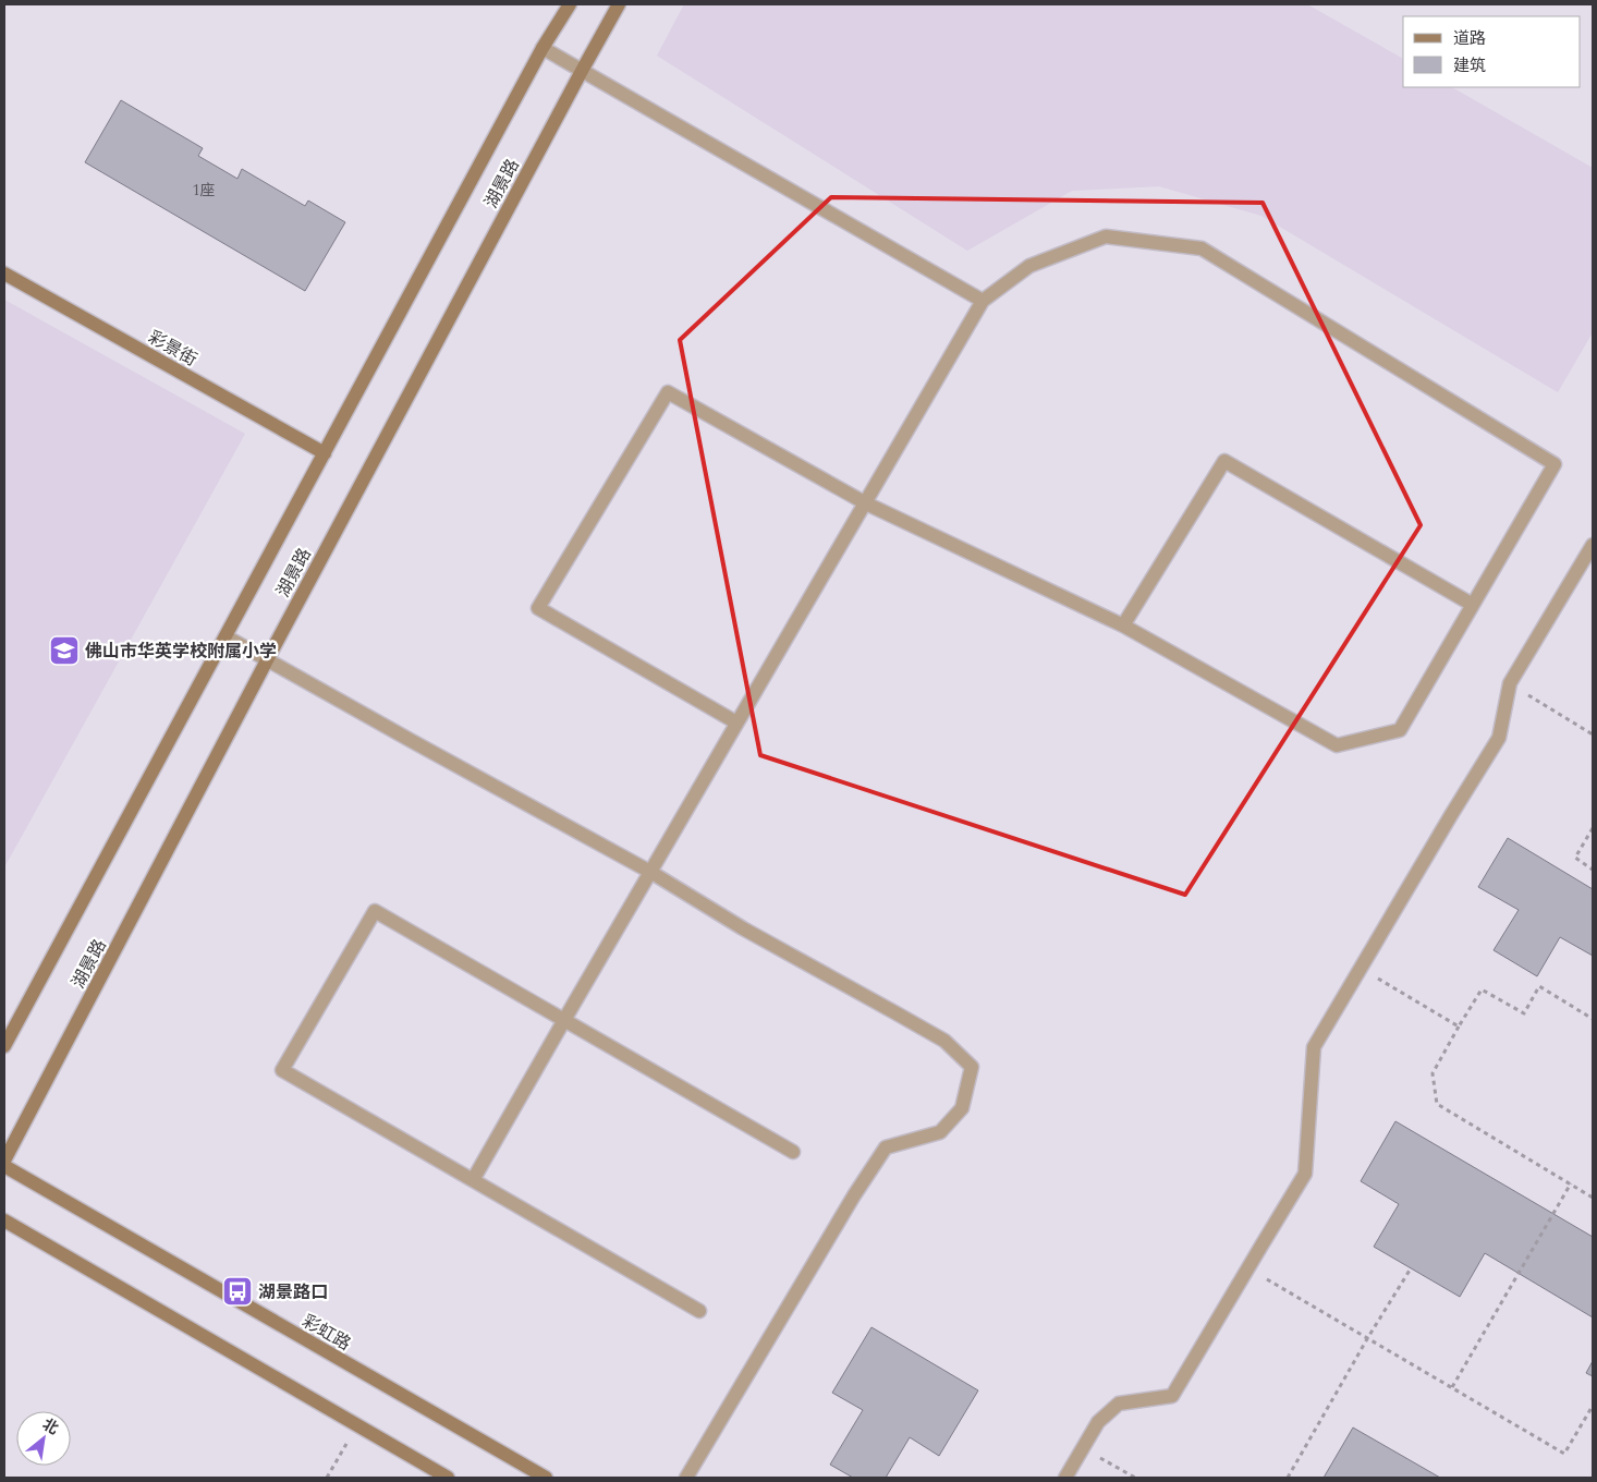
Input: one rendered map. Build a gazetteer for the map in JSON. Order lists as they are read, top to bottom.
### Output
{
  "streets": {
    "main road": ["湖景路", "彩景街", "彩虹路"]
  },
  "crossings": [
    ["湖景路", "彩景街"]
  ],
  "places": {
    "school or university": ["佛山市华英学校附属小学"],
    "bus stop": ["湖景路口"]
  },
  "house_numbers": ["1座"],
  "legend": ["道路", "建筑"],
  "north": "top right"
}
